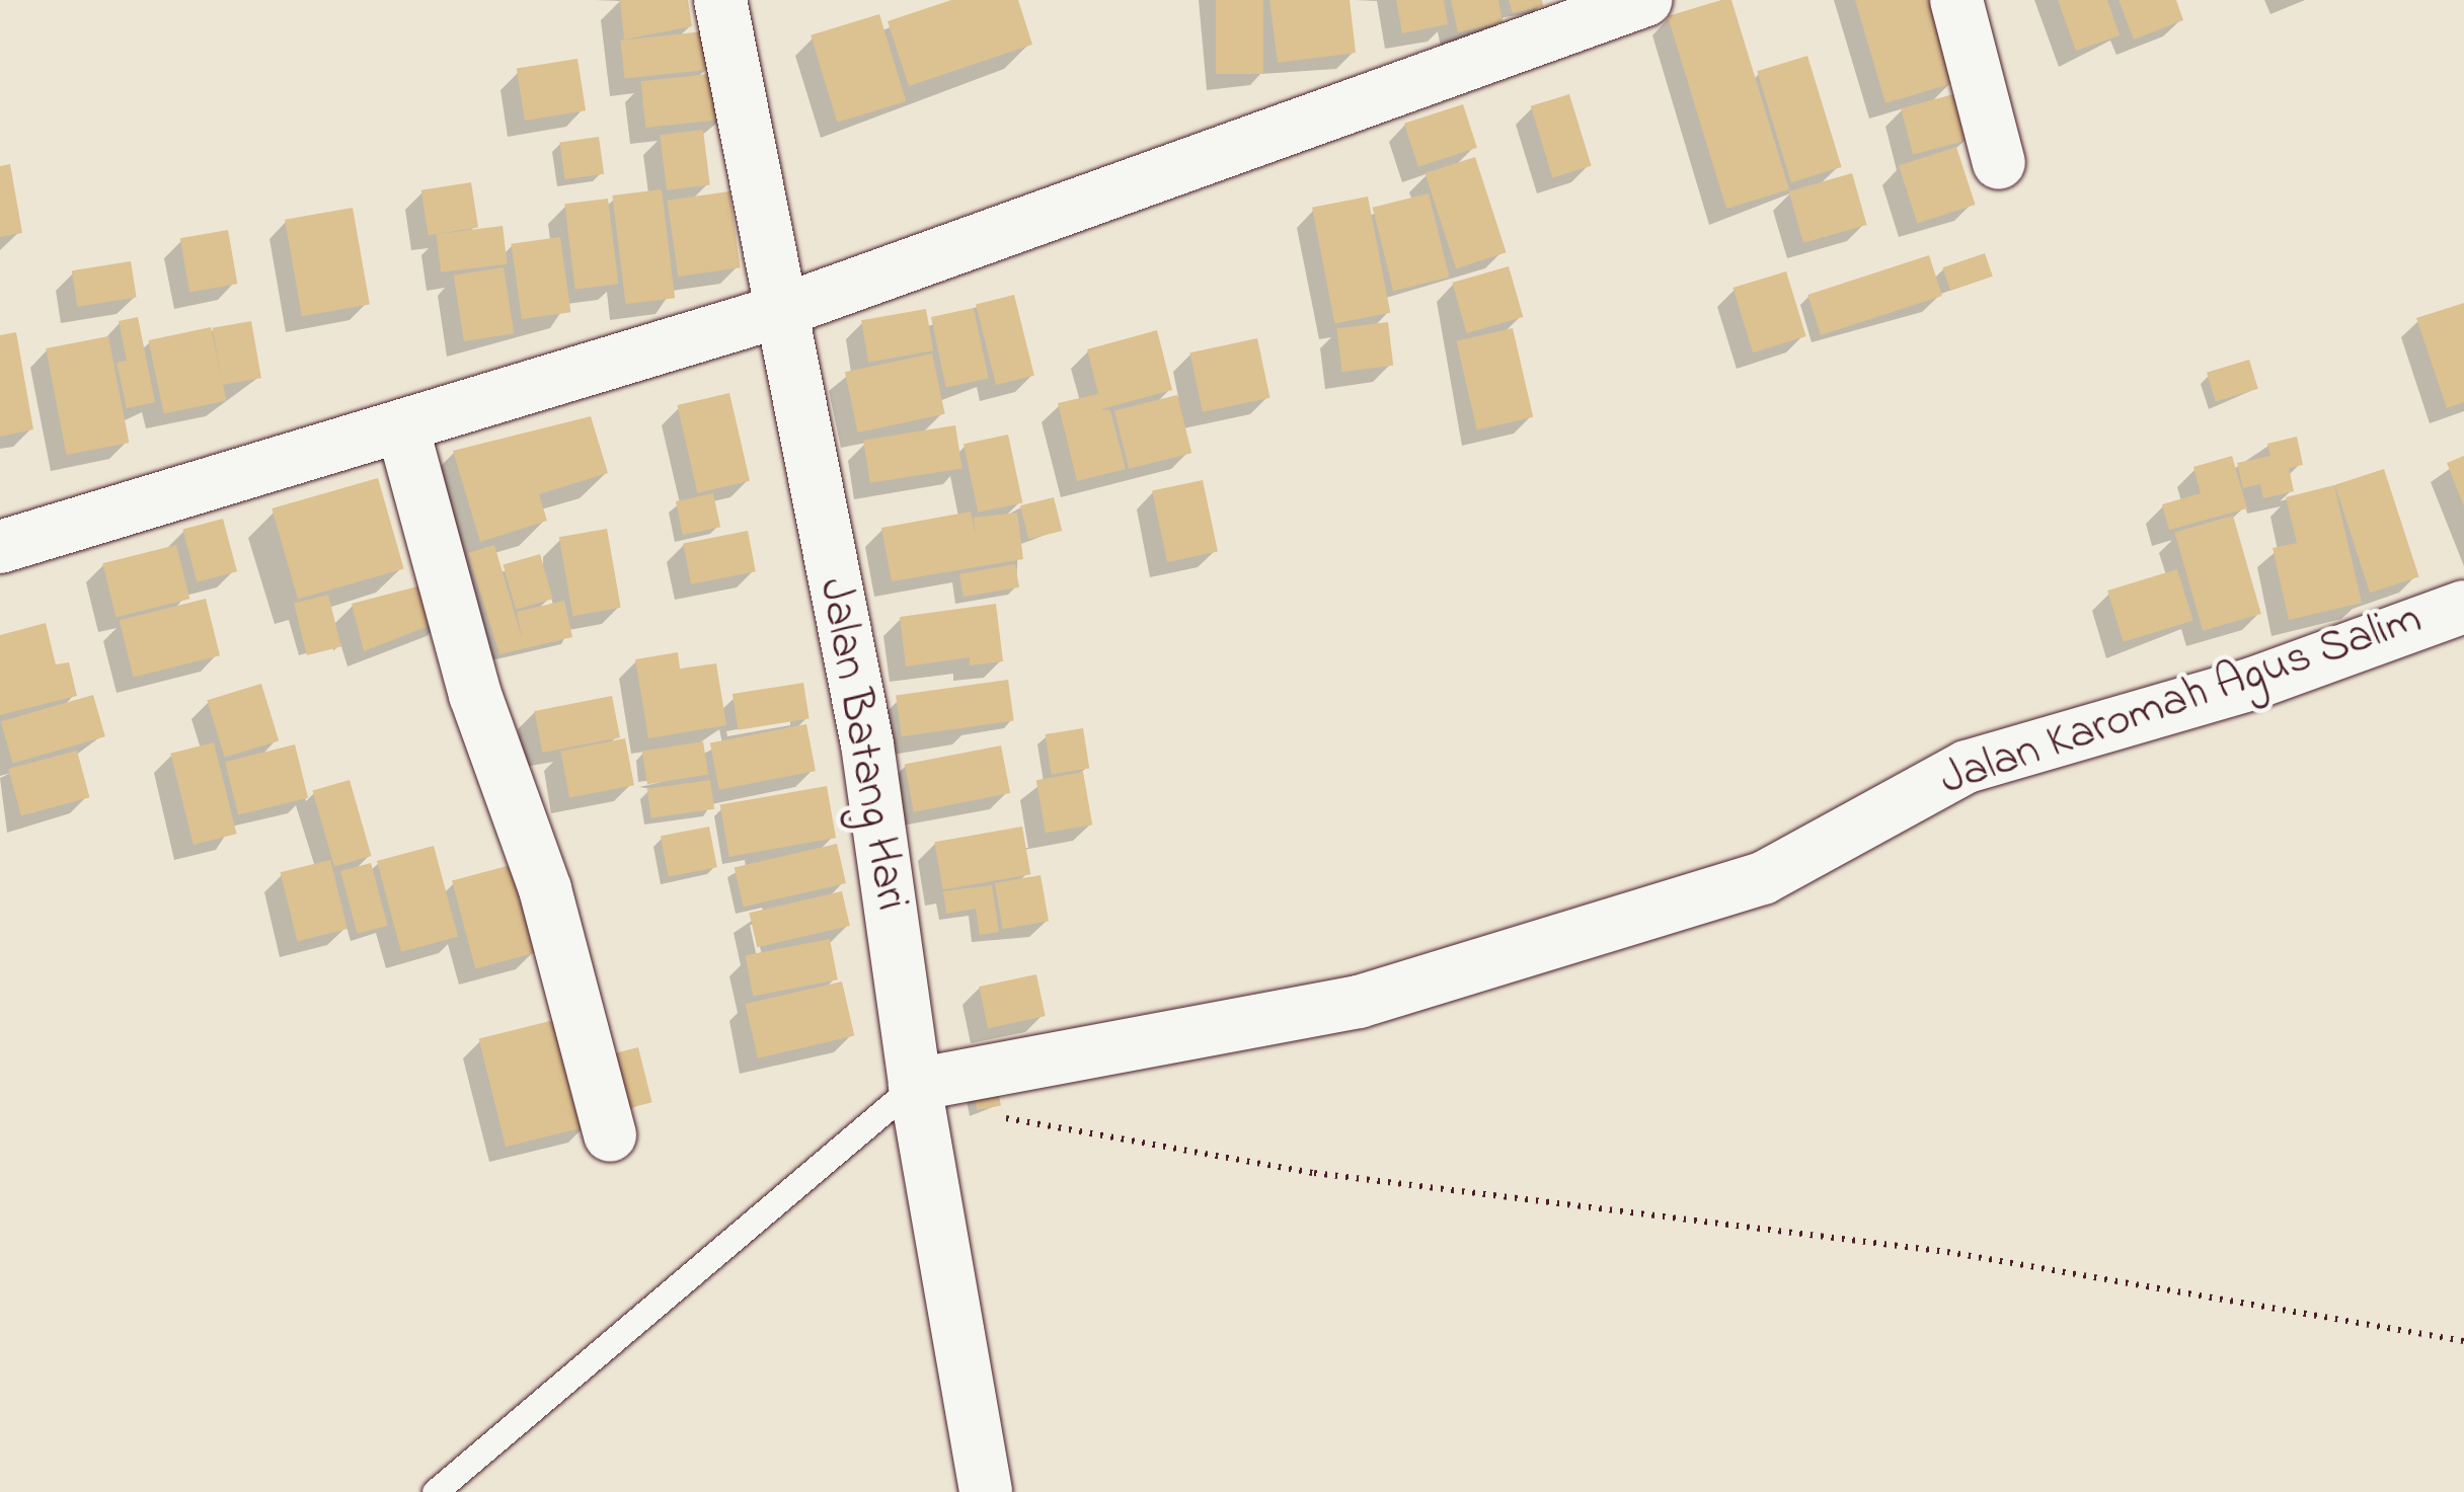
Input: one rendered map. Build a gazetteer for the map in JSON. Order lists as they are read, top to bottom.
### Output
{
  "streets": {
    "street": ["Jalan Karomah Agus Salim", "Jalan Batang Hari"]
  },
  "crossings": [
    ["Jalan Karomah Agus Salim", "Jalan Batang Hari"]
  ]
}
